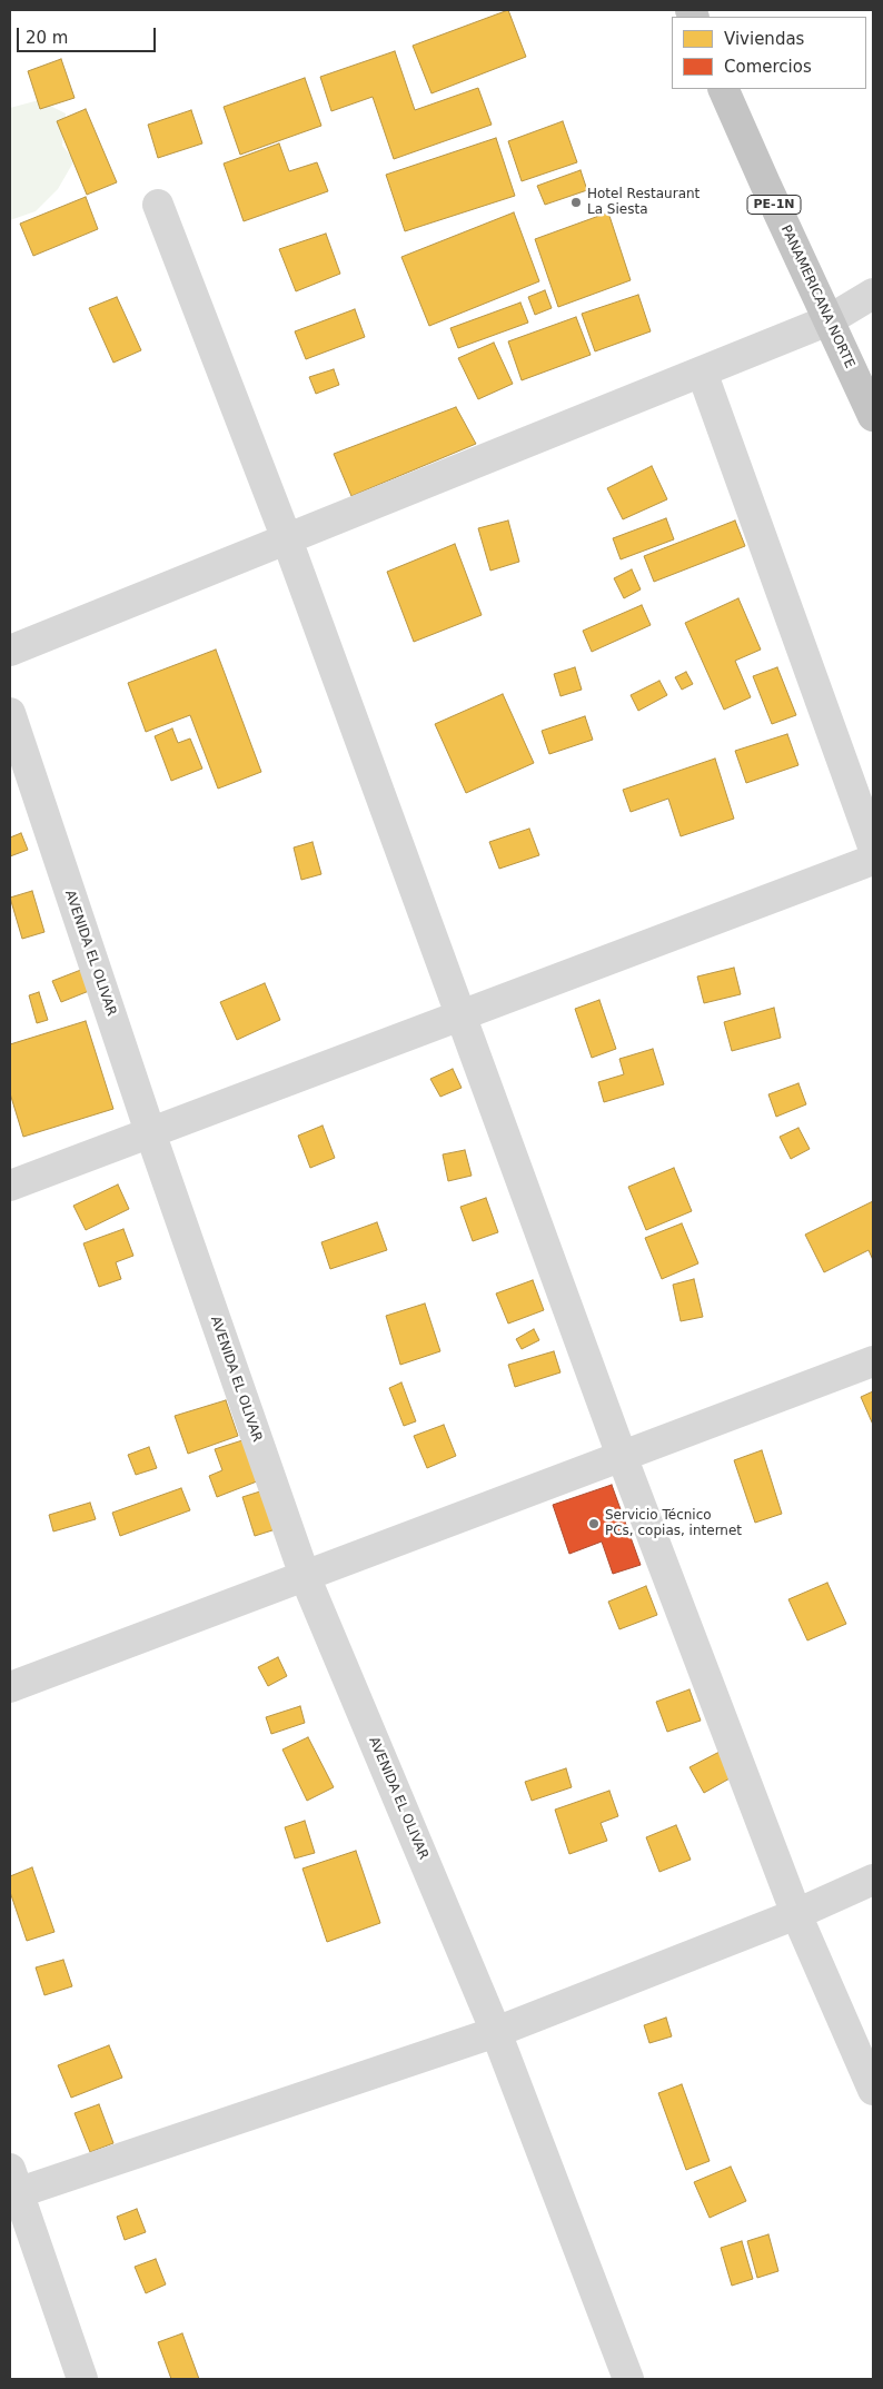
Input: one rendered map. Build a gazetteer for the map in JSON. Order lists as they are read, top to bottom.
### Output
{
  "streets": {
    "highway": ["PE-1N", "PANAMERICANA NORTE"],
    "street": ["AVENIDA EL OLIVAR"]
  },
  "places": ["Hotel Restaurant La Siesta", "Servicio Técnico PCs, copias, internet"],
  "legend": ["Viviendas", "Comercios"],
  "scale_bar": "20 m"
}
